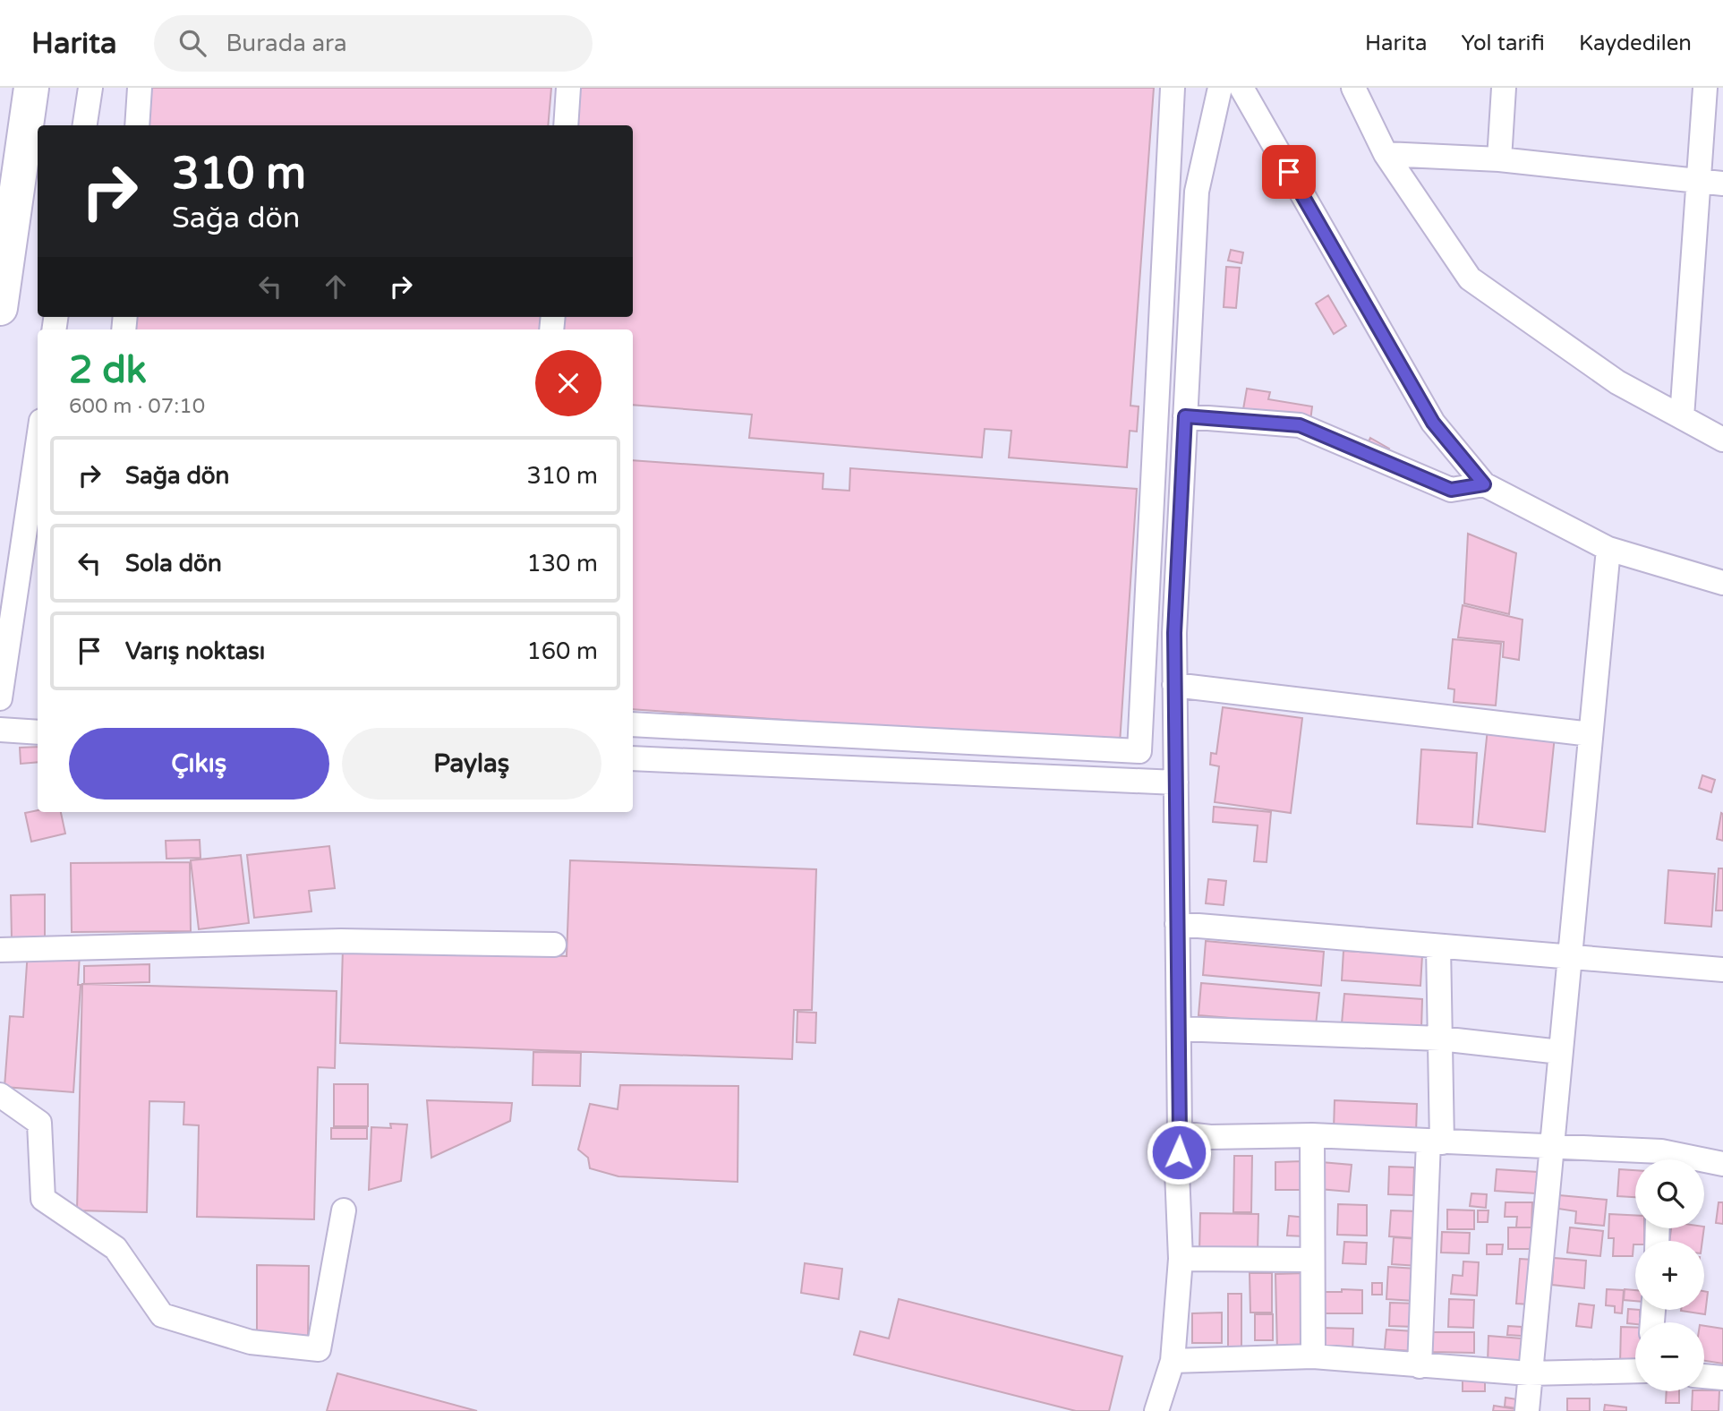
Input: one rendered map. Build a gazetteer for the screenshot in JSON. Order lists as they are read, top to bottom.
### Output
{
  "page": {
    "header": "Harita",
    "search": "Burada ara",
    "nav": ["Harita", "Yol tarifi", "Kaydedilen"],
    "turn": ["310 m", "Sağa dön"],
    "heading": ["2 dk", "600 m · 07:10"],
    "list": [
      {
        "name": "Sağa dön",
        "value": "310 m"
      },
      {
        "name": "Sola dön",
        "value": "130 m"
      },
      {
        "name": "Varış noktası",
        "value": "160 m"
      }
    ],
    "buttons": ["Çıkış", "Paylaş"],
    "map_buttons": ["+", "−"]
  }
}
